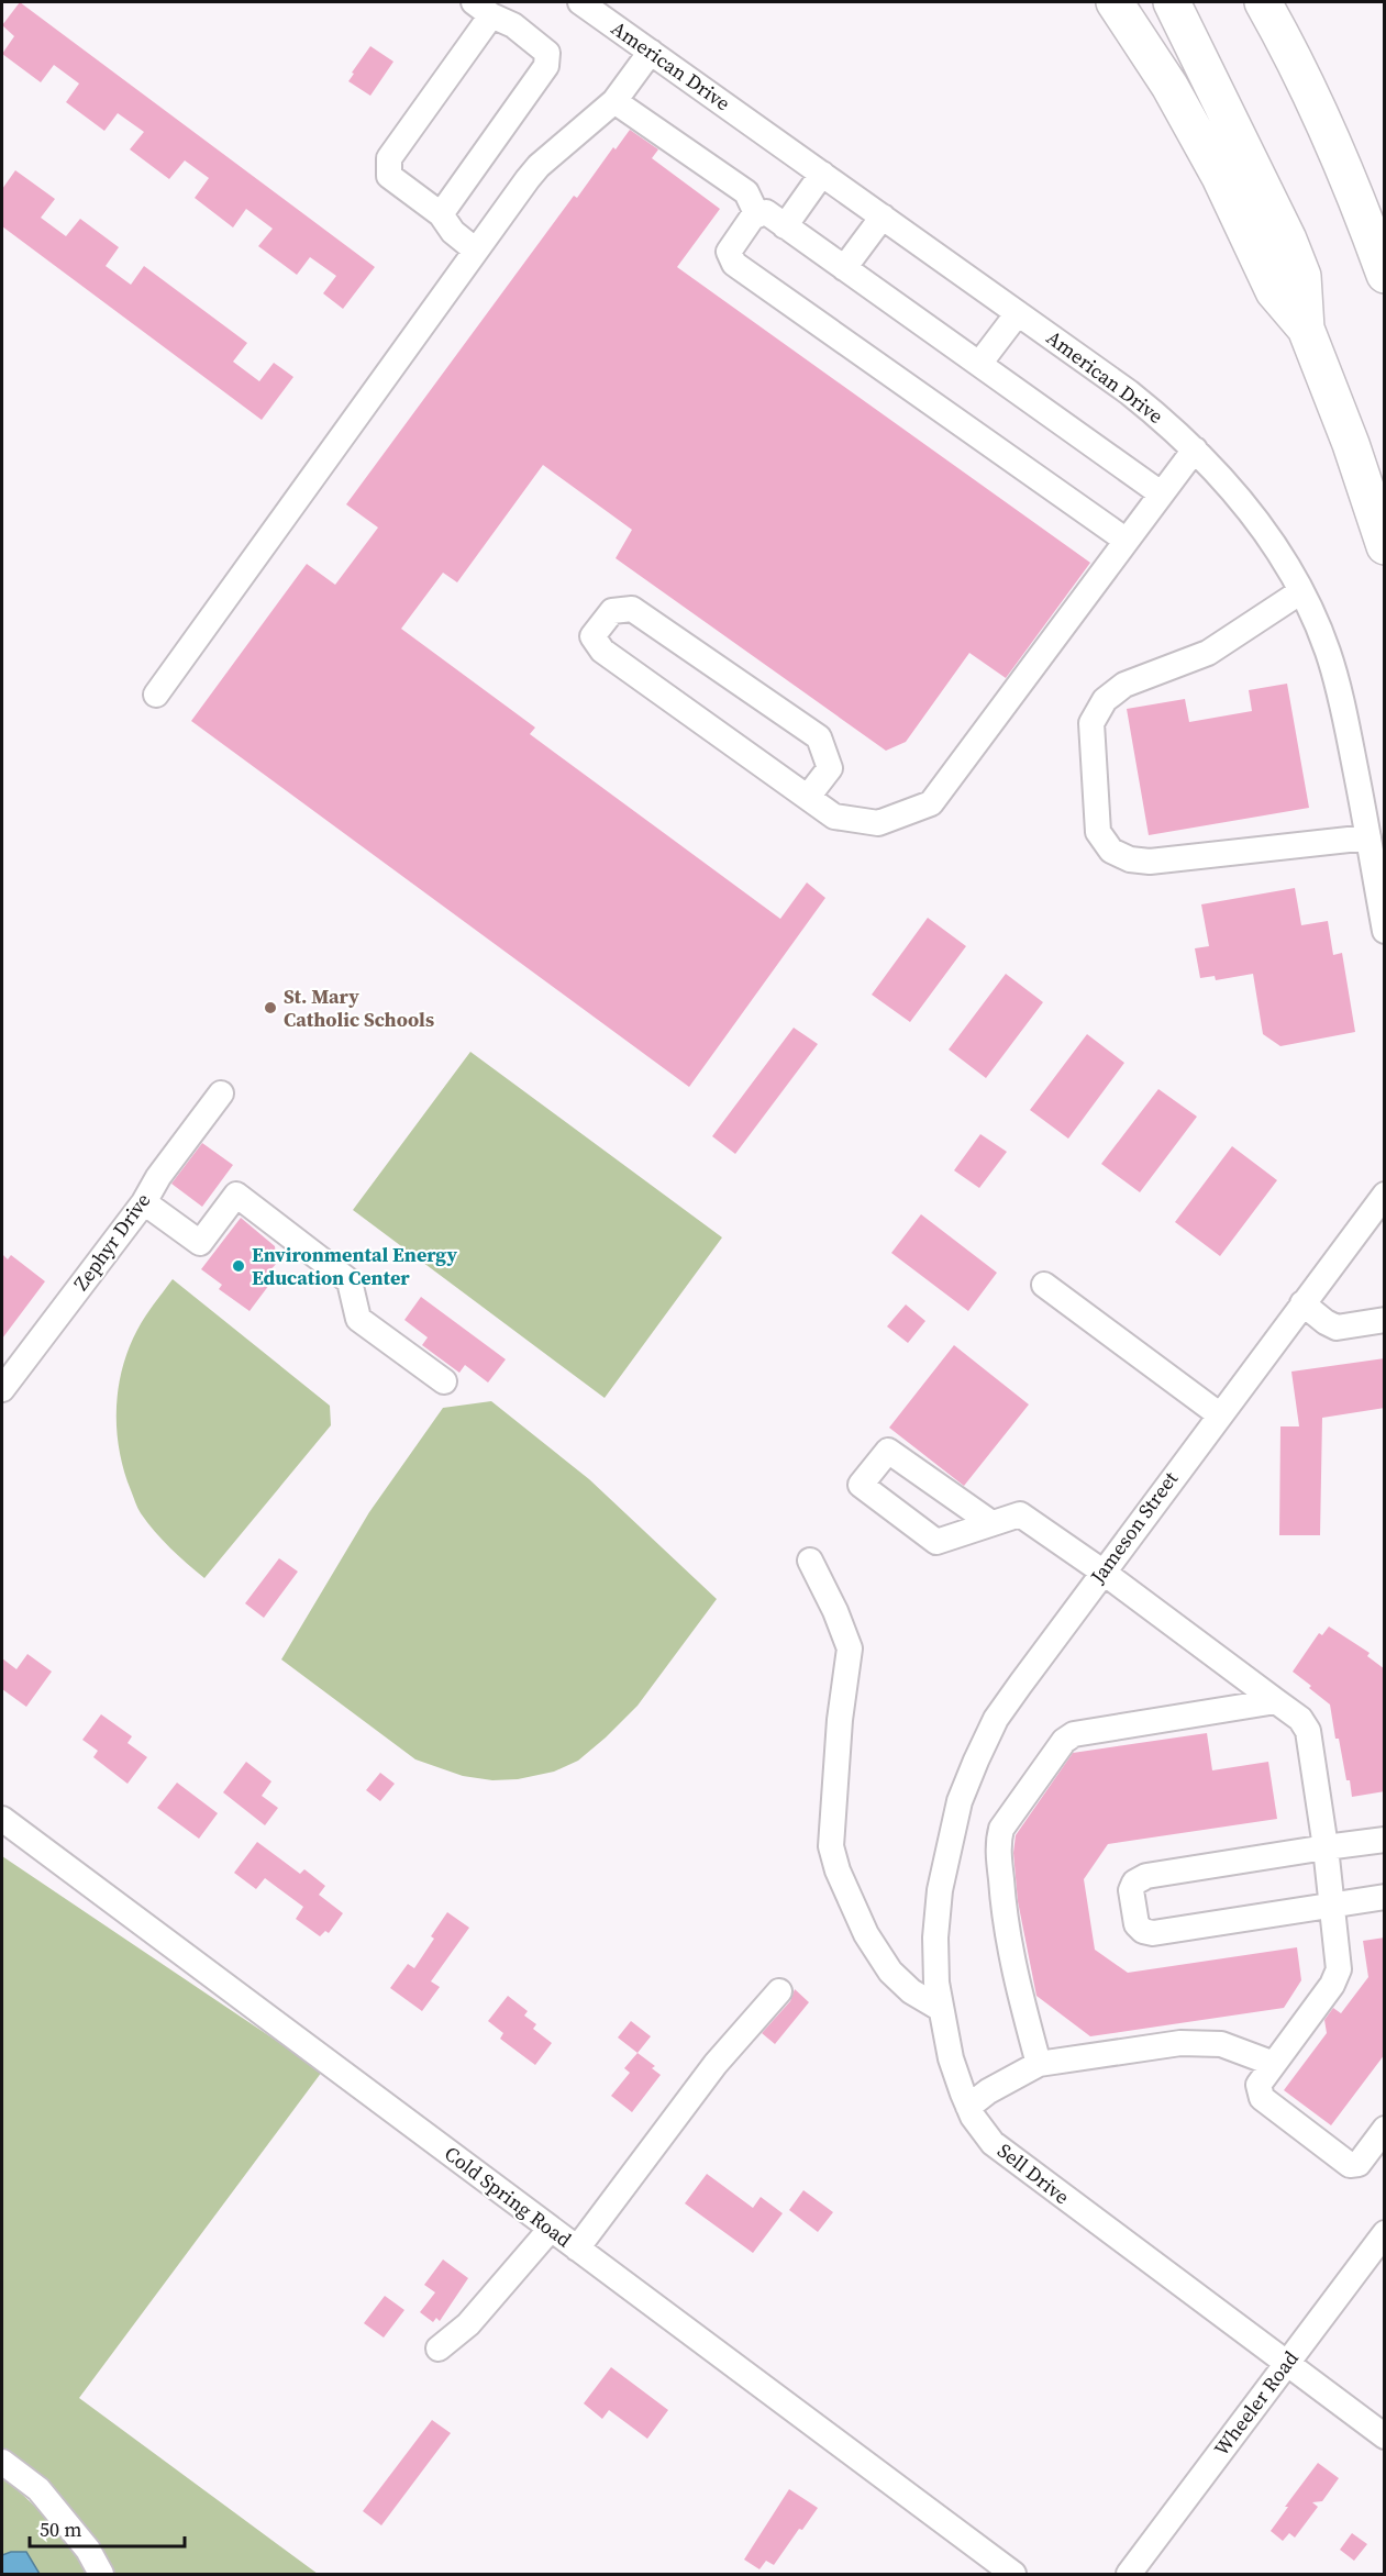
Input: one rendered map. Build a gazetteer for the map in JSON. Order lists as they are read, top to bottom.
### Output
{
  "streets": {
    "street": [
      "American Drive",
      "Zephyr Drive",
      "Jameson Street",
      "Sell Drive",
      "Cold Spring Road",
      "Wheeler Road"
    ]
  },
  "crossings": [
    ["Jameson Street", "Sell Drive"],
    ["Sell Drive", "Wheeler Road"]
  ],
  "places": ["St. Mary Catholic Schools", "Environmental Energy Education Center"],
  "scale_bar": "50 m"
}
